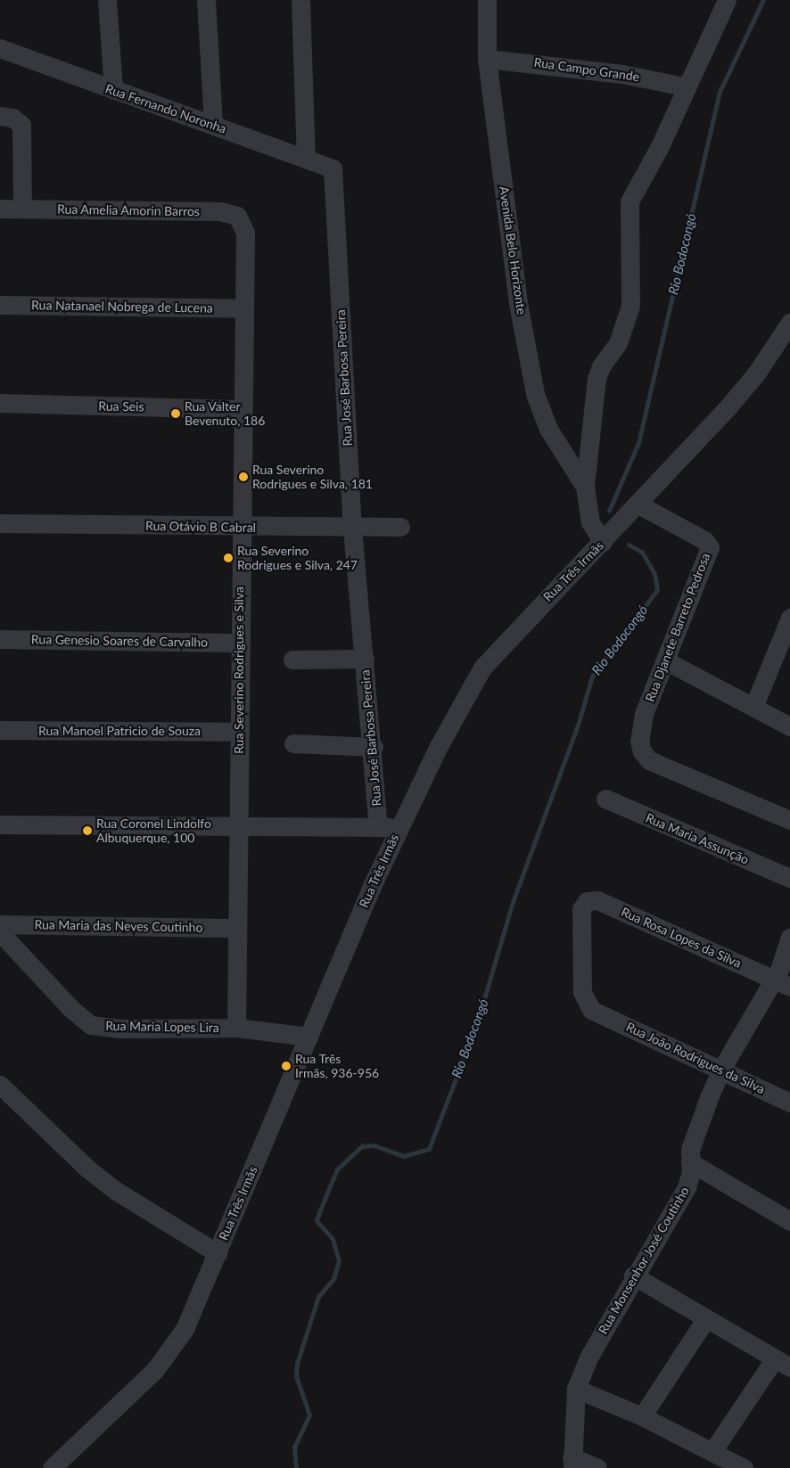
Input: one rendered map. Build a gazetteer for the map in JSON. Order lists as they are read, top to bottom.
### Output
{
  "streets": {
    "street": [
      "Rua Campo Grande",
      "Rua Fernando Noronha",
      "Rua Amelia Amorin Barros",
      "Avenida Belo Horizonte",
      "Rua Natanael Nobrega de Lucena",
      "Rua José Barbosa Pereira",
      "Rua Seis",
      "Rua Otávio B Cabral",
      "Rua Três Irmãs",
      "Rua Djanete Barreto Pedrosa",
      "Rua Genesio Soares de Carvalho",
      "Rua Severino Rodrigues e Silva",
      "Rua Manoel Patricio de Souza",
      "Rua Maria Assunção",
      "Rua Maria das Neves Coutinho",
      "Rua Rosa Lopes da Silva",
      "Rua Maria Lopes Lira",
      "Rua João Rodrigues da Silva",
      "Rua Monsenhor José Coutinho"
    ]
  },
  "crossings": [
    ["Rua Campo Grande", "Avenida Belo Horizonte"],
    ["Rua Fernando Noronha", "Rua José Barbosa Pereira"],
    ["Rua Amelia Amorin Barros", "Rua Severino Rodrigues e Silva"],
    ["Rua Natanael Nobrega de Lucena", "Rua Severino Rodrigues e Silva"],
    ["Rua José Barbosa Pereira", "Rua Otávio B Cabral"],
    ["Rua Seis", "Rua Severino Rodrigues e Silva"],
    ["Rua Otávio B Cabral", "Rua Severino Rodrigues e Silva"],
    ["Rua Três Irmãs", "Rua Djanete Barreto Pedrosa"],
    ["Rua Três Irmãs", "Rua Maria Lopes Lira"],
    ["Rua Genesio Soares de Carvalho", "Rua Severino Rodrigues e Silva"],
    ["Rua Severino Rodrigues e Silva", "Rua Manoel Patricio de Souza"],
    ["Rua Severino Rodrigues e Silva", "Rua Maria das Neves Coutinho"],
    ["Rua Severino Rodrigues e Silva", "Rua Maria Lopes Lira"],
    ["Rua Rosa Lopes da Silva", "Rua João Rodrigues da Silva"],
    ["Rua Rosa Lopes da Silva", "Rua Monsenhor José Coutinho"],
    ["Rua João Rodrigues da Silva", "Rua Monsenhor José Coutinho"]
  ],
  "water": ["Rio Bodocongó"],
  "places": [
    "Rua Valter Bevenuto, 186",
    "Rua Severino Rodrigues e Silva, 181",
    "Rua Severino Rodrigues e Silva, 247",
    "Rua Coronel Lindolfo Albuquerque, 100",
    "Rua Três Irmãs, 936-956"
  ]
}
